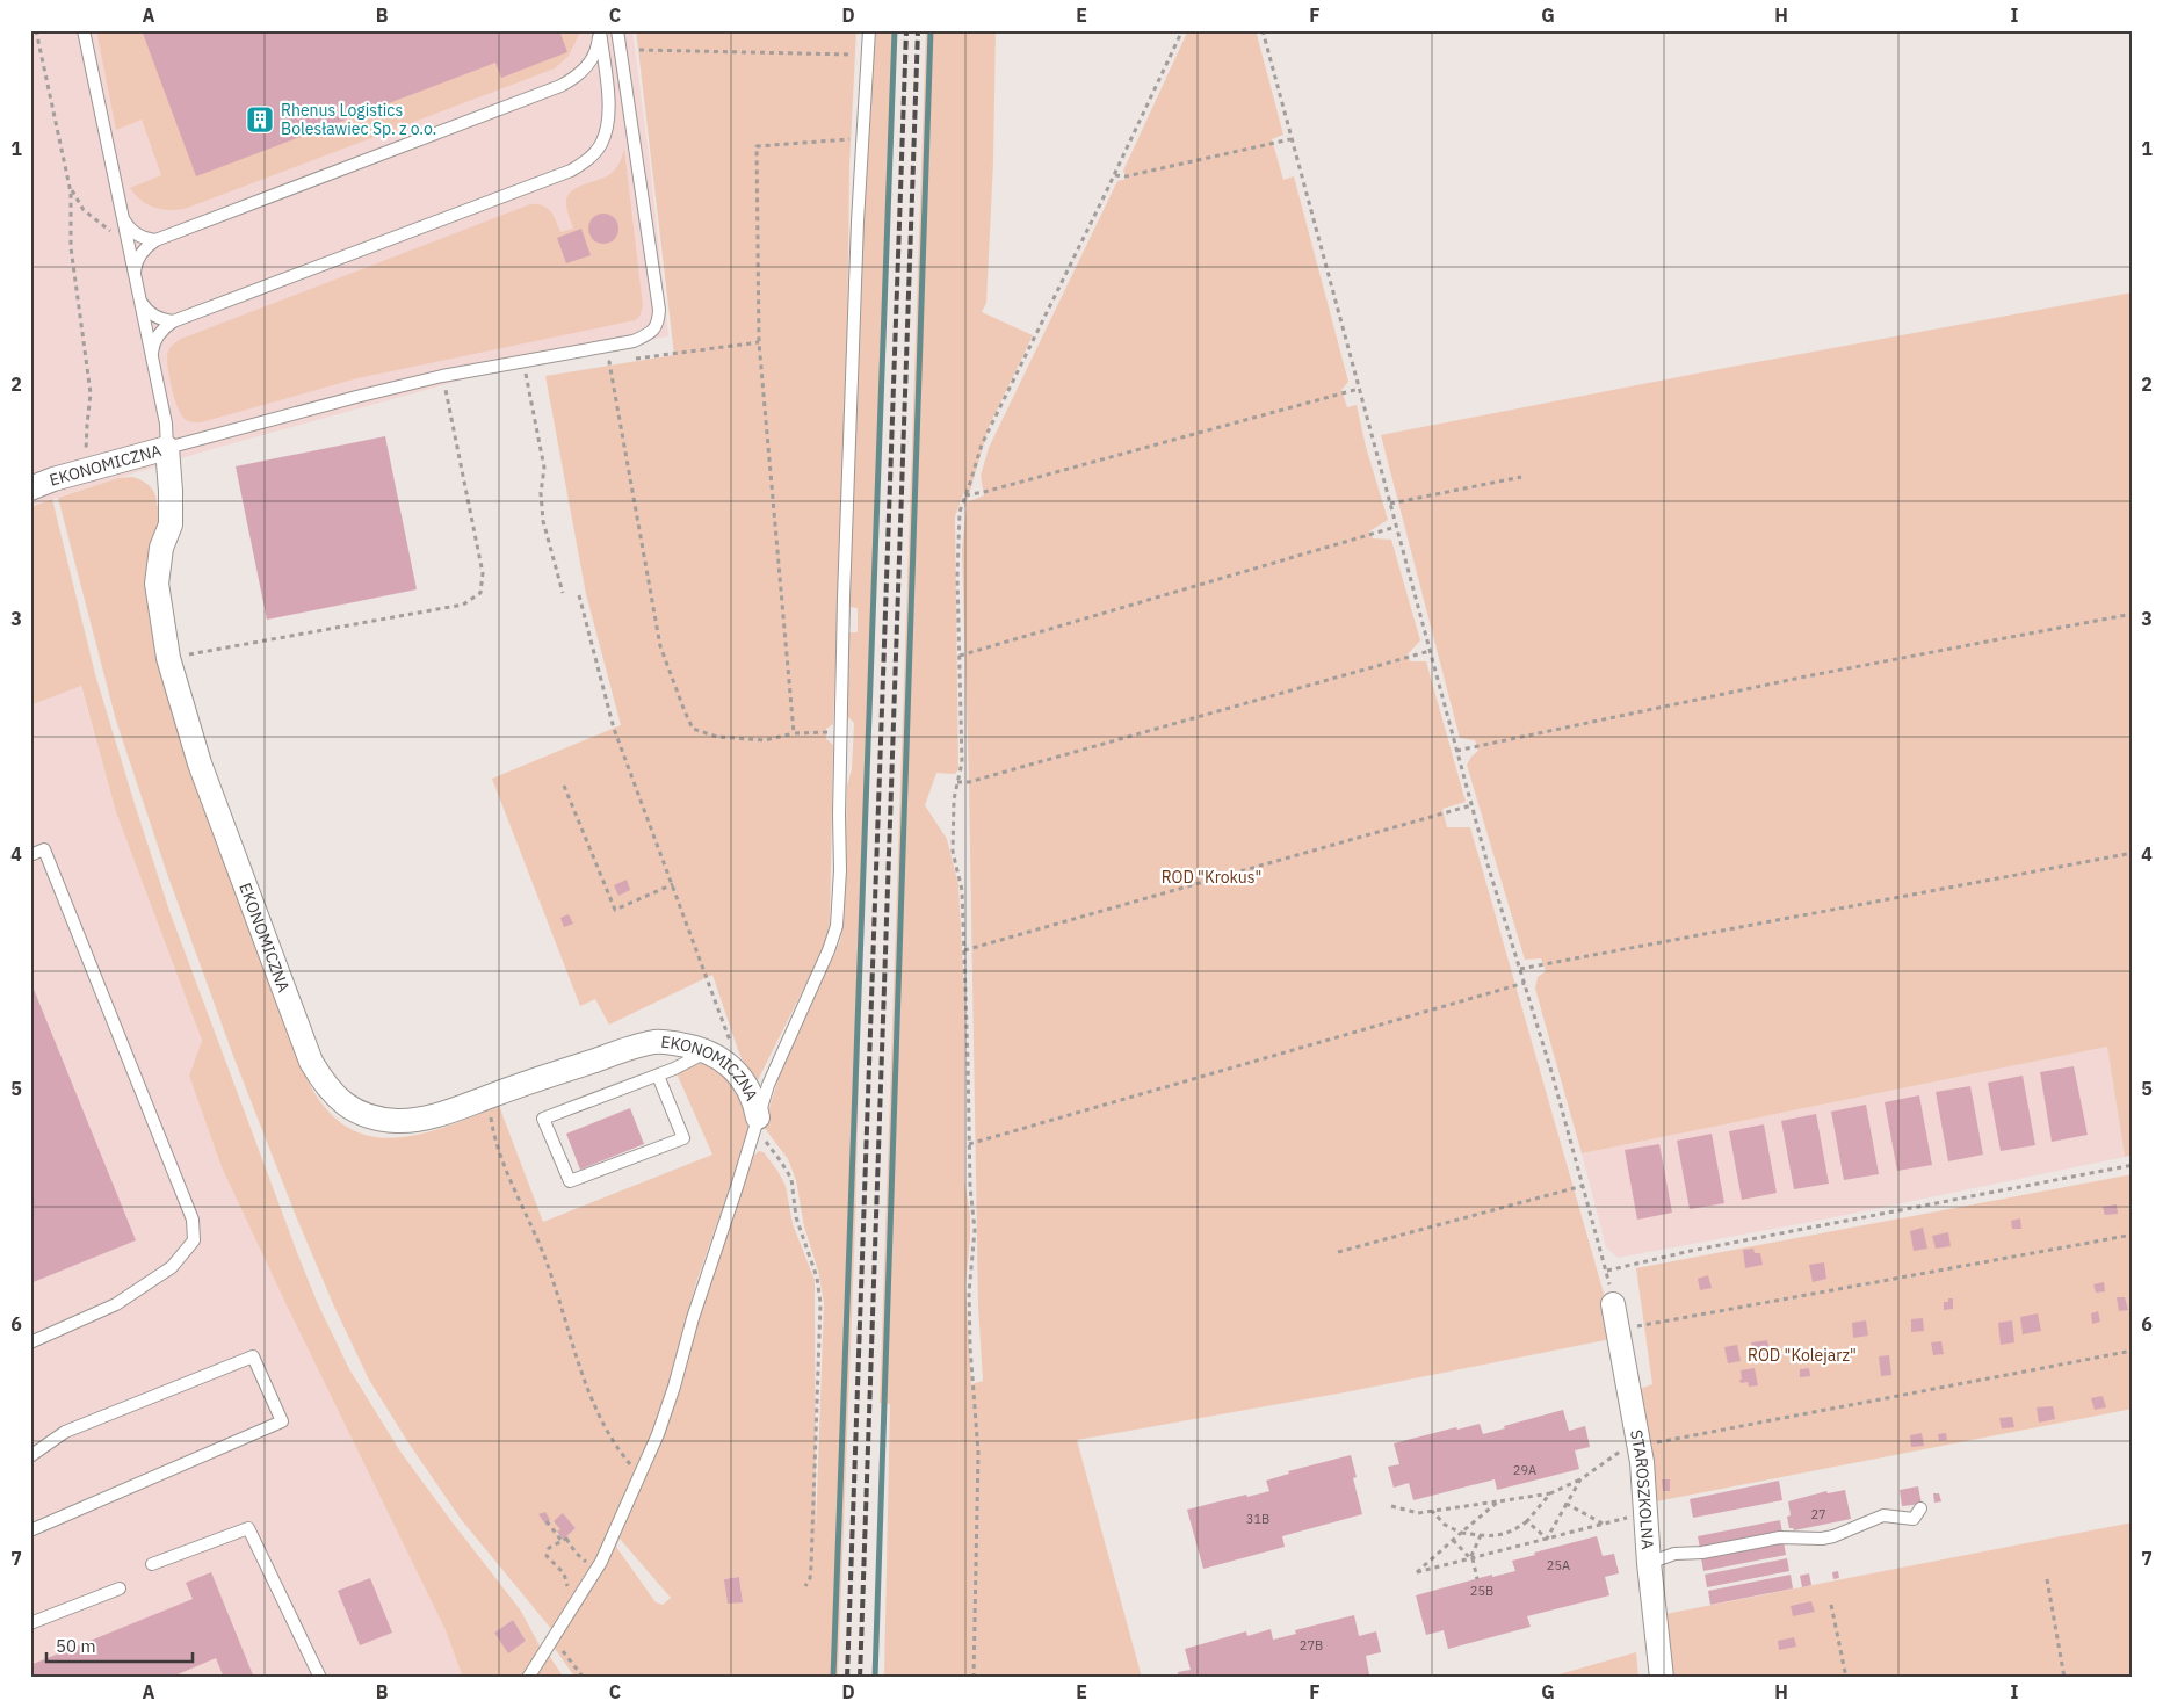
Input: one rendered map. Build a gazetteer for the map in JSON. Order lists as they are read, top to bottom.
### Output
{
  "streets": {
    "street": ["EKONOMICZNA", "STAROSZKOLNA"]
  },
  "parks": ["ROD \"Krokus\"", "ROD \"Kolejarz\""],
  "places": {
    "building": ["Rhenus Logistics Bolesławiec Sp. z o.o."]
  },
  "house_numbers": [
    "29A",
    "27",
    "31B",
    "25A",
    "25B",
    "27B"
  ],
  "scale_bar": "50 m",
  "grid": {
    "columns": [
      "A",
      "B",
      "C",
      "D",
      "E",
      "F",
      "G",
      "H",
      "I"
    ],
    "rows": [
      "1",
      "2",
      "3",
      "4",
      "5",
      "6",
      "7"
    ]
  }
}
